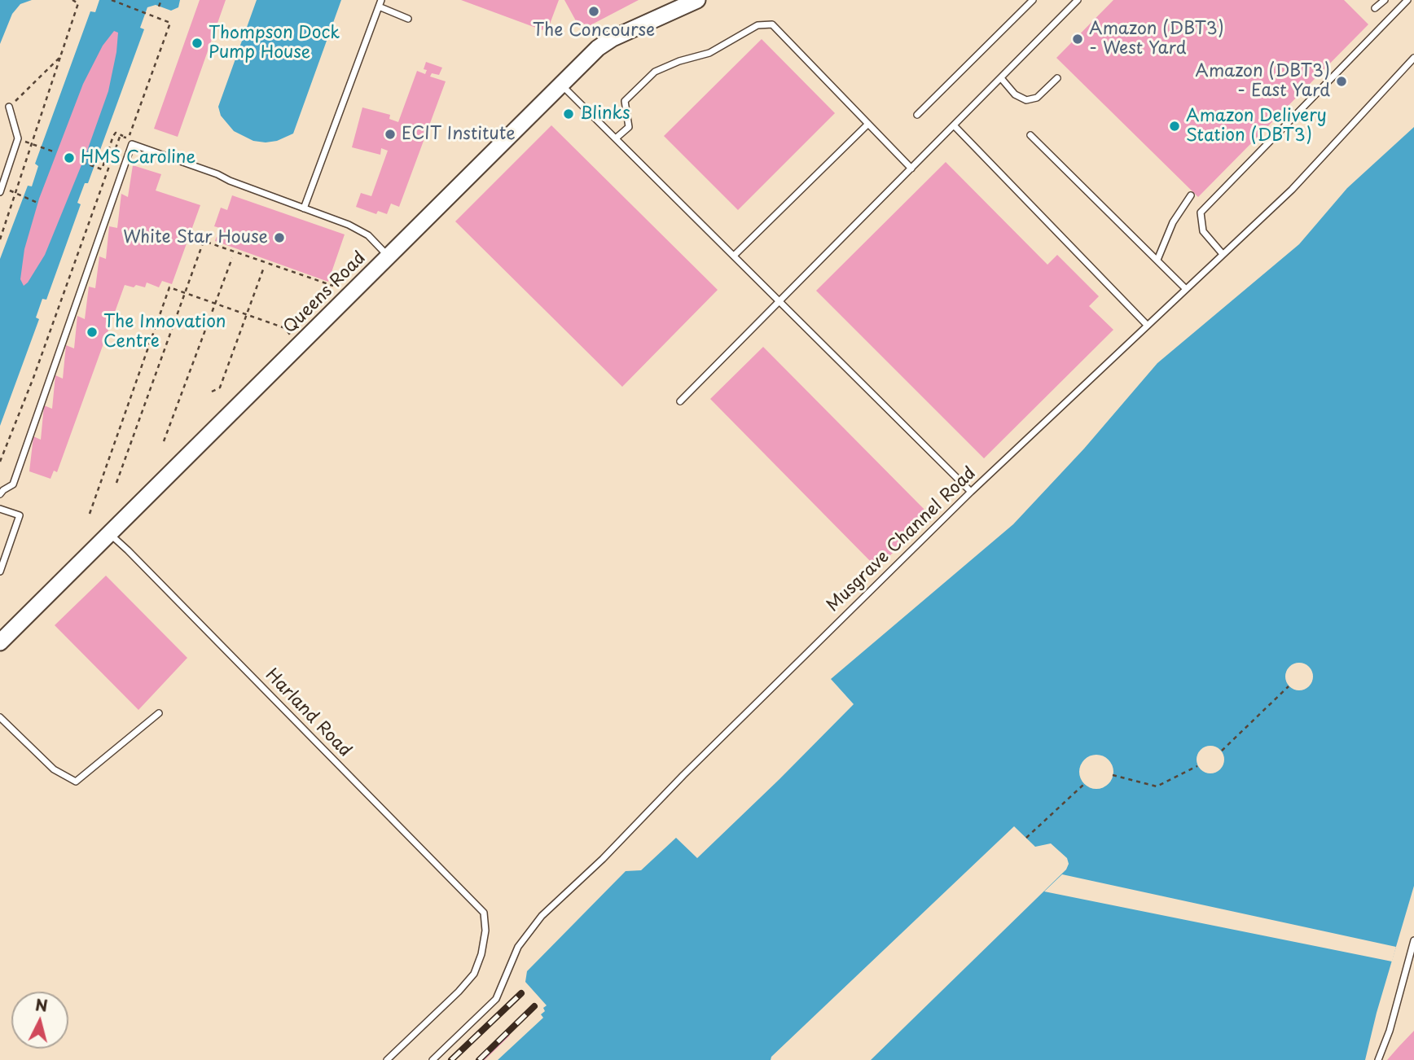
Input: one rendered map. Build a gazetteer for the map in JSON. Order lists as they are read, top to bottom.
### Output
{
  "streets": {
    "street": ["Queens Road"],
    "lane": ["Musgrave Channel Road", "Harland Road"]
  },
  "crossings": [
    ["Queens Road", "Harland Road"]
  ],
  "places": [
    "The Concourse",
    "Amazon (DBT3) - West Yard",
    "Thompson Dock Pump House",
    "Amazon (DBT3) - East Yard",
    "Blinks",
    "Amazon Delivery Station (DBT3)",
    "ECIT Institute",
    "HMS Caroline",
    "White Star House",
    "The Innovation Centre"
  ],
  "north": "top"
}
